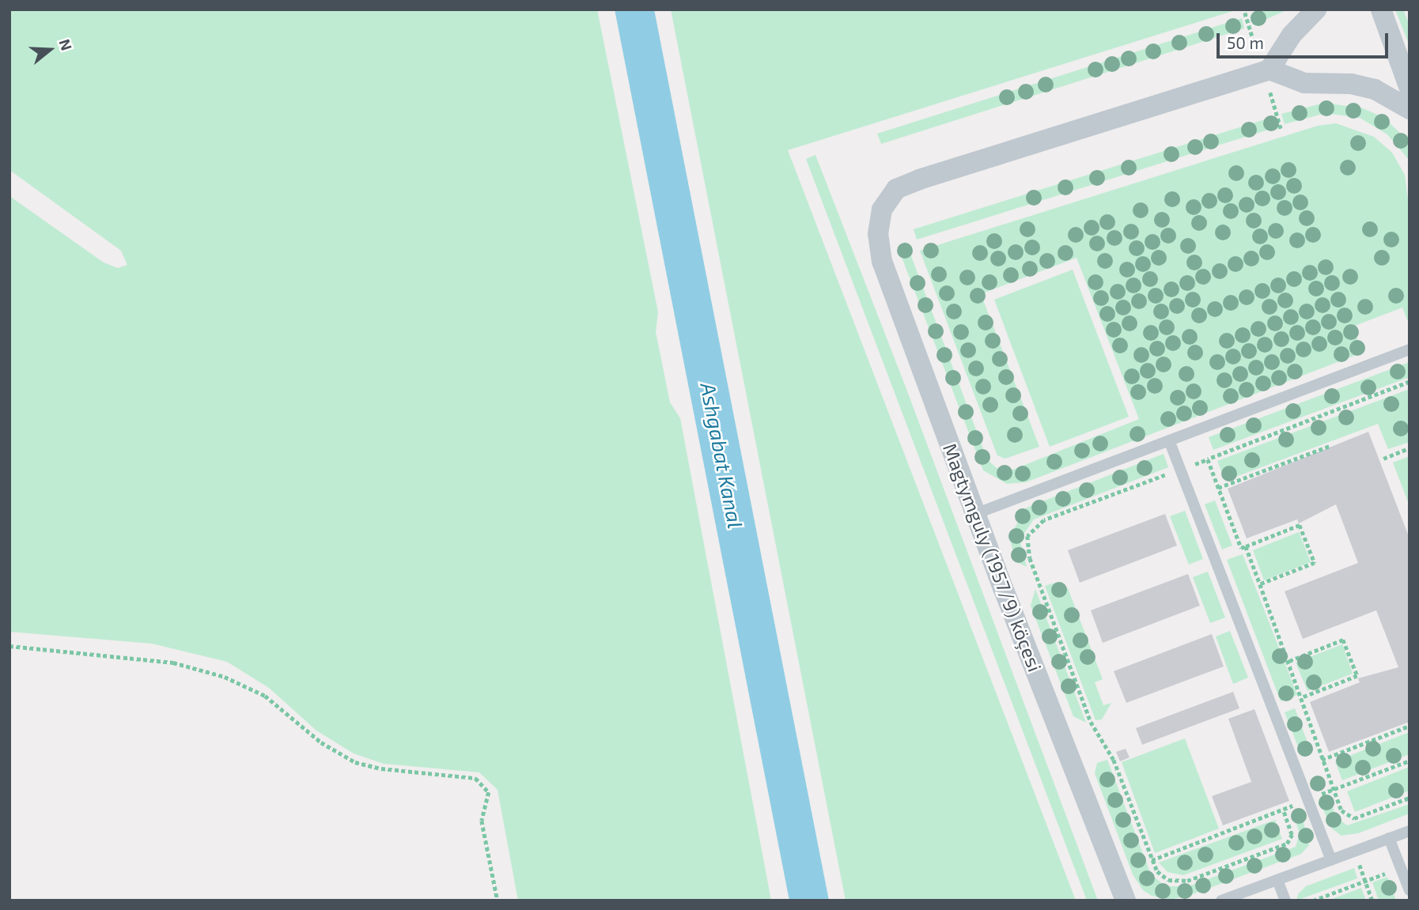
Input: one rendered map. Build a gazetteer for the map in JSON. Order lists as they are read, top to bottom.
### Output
{
  "streets": {
    "street": ["Magtymguly (1957/9) köçesi"]
  },
  "water": ["Ashgabat Kanal"],
  "scale_bar": "50 m",
  "north": "right"
}
